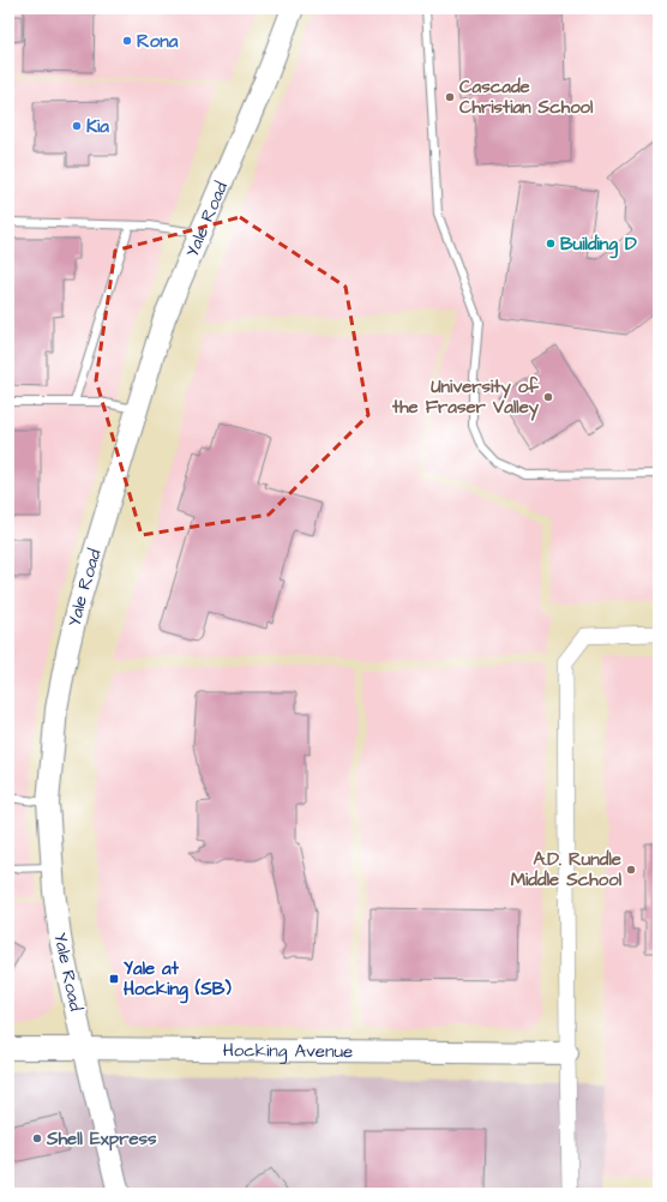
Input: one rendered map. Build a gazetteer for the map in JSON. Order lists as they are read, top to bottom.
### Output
{
  "streets": {
    "main road": ["Yale Road", "Hocking Avenue"]
  },
  "crossings": [
    ["Yale Road", "Hocking Avenue"]
  ],
  "places": {
    "other": [
      "Rona",
      "Cascade Christian School",
      "Kia",
      "Building D",
      "University of the Fraser Valley",
      "A.D. Rundle Middle School",
      "Shell Express"
    ],
    "transit": ["Yale at Hocking (SB)"]
  }
}
